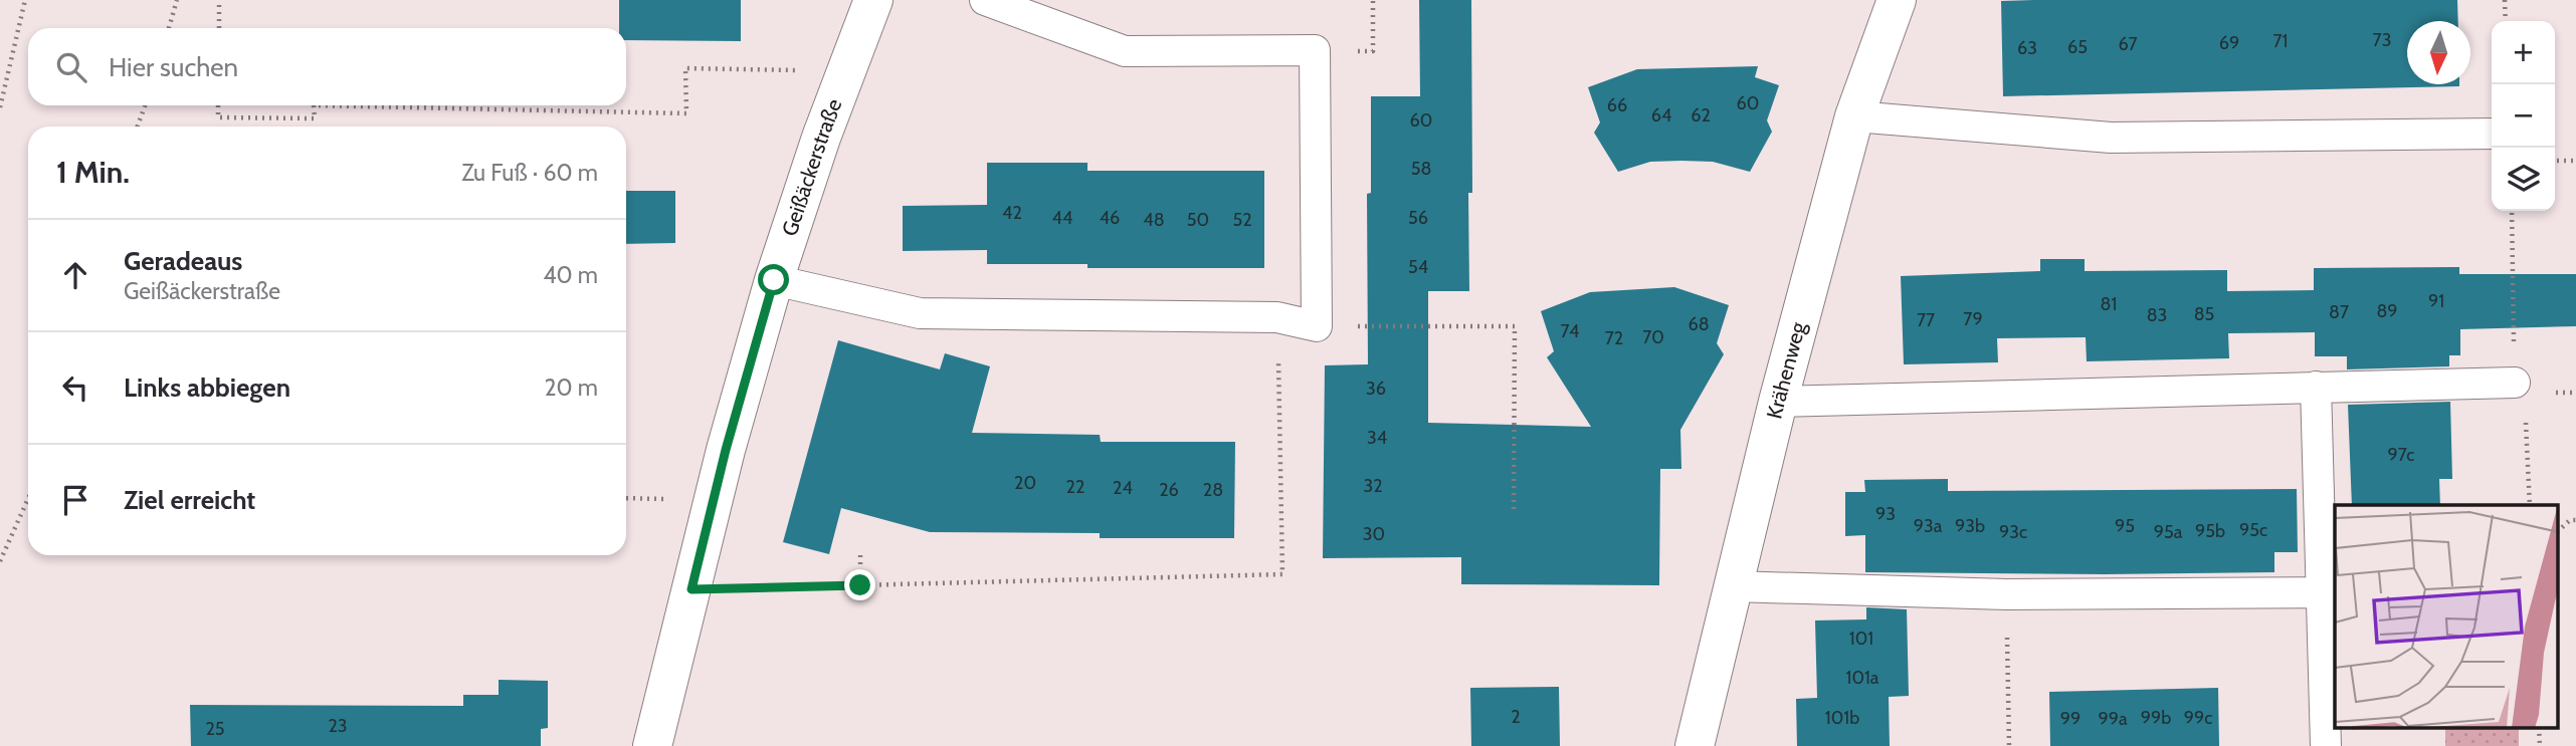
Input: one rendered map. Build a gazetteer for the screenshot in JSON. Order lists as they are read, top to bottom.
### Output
{
  "streets": {
    "street": ["Geißäckerstraße", "Krähenweg"]
  },
  "house_numbers": [
    "73",
    "71",
    "69",
    "67",
    "65",
    "63",
    "60",
    "66",
    "64",
    "62",
    "60",
    "58",
    "42",
    "44",
    "46",
    "56",
    "48",
    "50",
    "52",
    "54",
    "91",
    "81",
    "89",
    "87",
    "85",
    "83",
    "79",
    "77",
    "68",
    "74",
    "70",
    "72",
    "36",
    "34",
    "97c",
    "20",
    "32",
    "22",
    "24",
    "26",
    "28",
    "93",
    "93a",
    "93b",
    "95",
    "95c",
    "95b",
    "93c",
    "95a",
    "30",
    "101",
    "101a",
    "2",
    "101b",
    "99b",
    "99c",
    "99",
    "99a",
    "23",
    "25"
  ],
  "north": "bottom",
  "page": {
    "map_buttons": ["+", "−"],
    "search": "Hier suchen",
    "heading": ["1 Min.", "Zu Fuß · 60 m"],
    "list": [
      ["Geradeaus", "Geißäckerstraße", "40 m"],
      ["Links abbiegen", "20 m"],
      "Ziel erreicht"
    ]
  }
}
